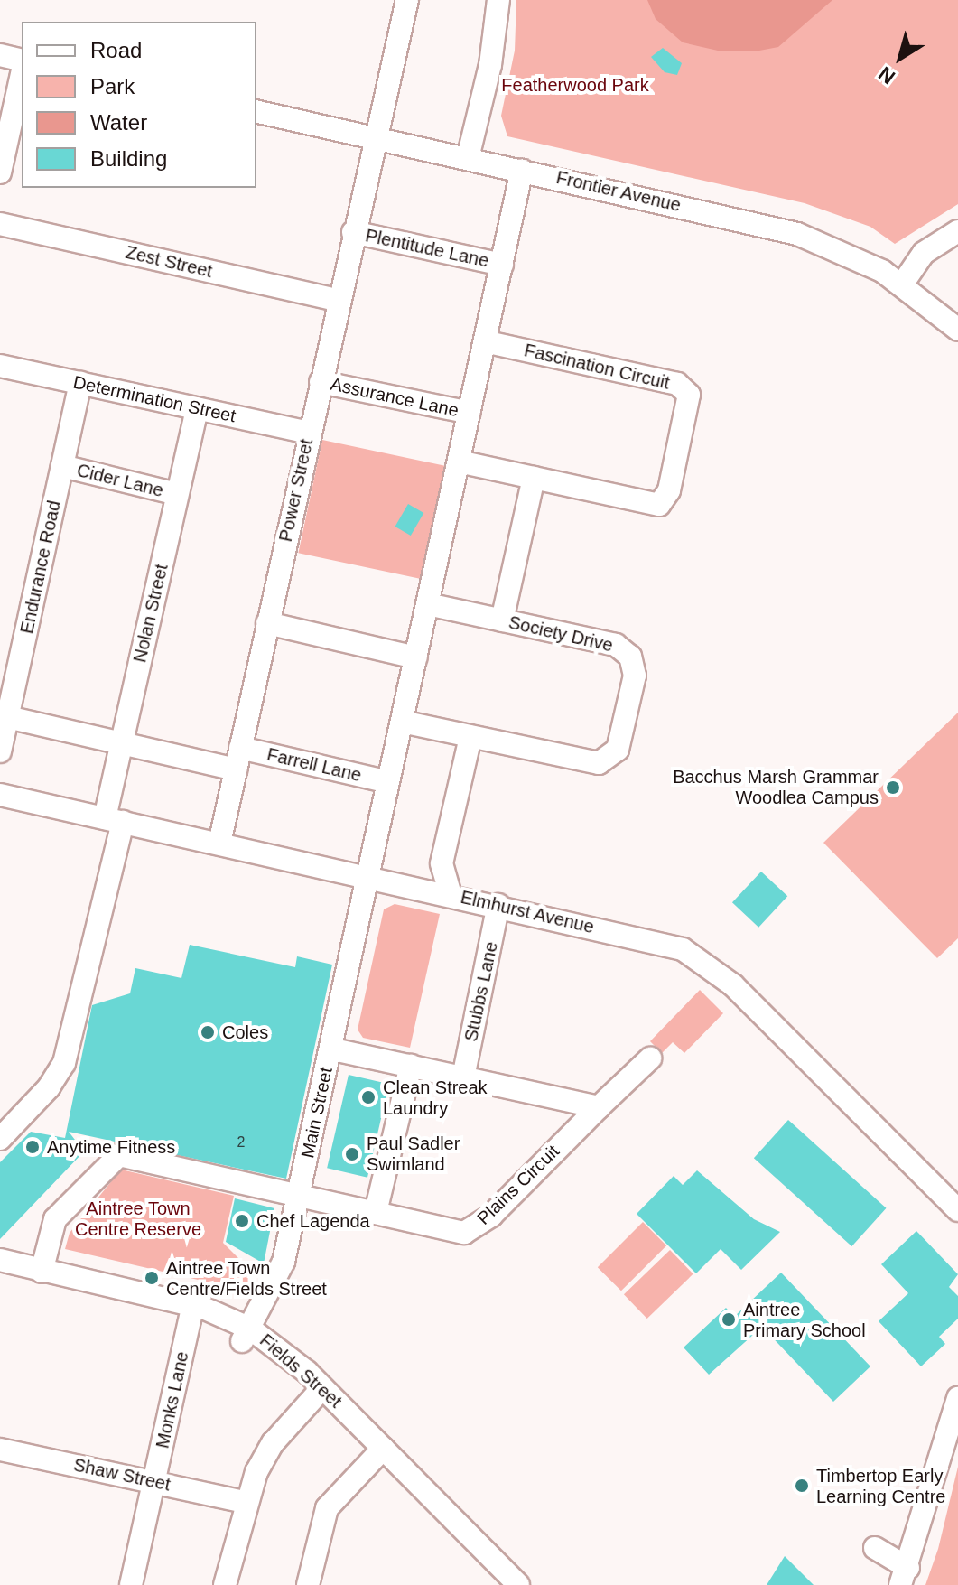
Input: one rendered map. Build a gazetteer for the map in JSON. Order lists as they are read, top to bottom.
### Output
{
  "streets": {
    "street": [
      "Frontier Avenue",
      "Plentitude Lane",
      "Zest Street",
      "Fascination Circuit",
      "Assurance Lane",
      "Determination Street",
      "Cider Lane",
      "Power Street",
      "Endurance Road",
      "Nolan Street",
      "Society Drive",
      "Farrell Lane",
      "Elmhurst Avenue",
      "Stubbs Lane",
      "Main Street",
      "Plains Circuit",
      "Fields Street",
      "Monks Lane",
      "Shaw Street"
    ]
  },
  "crossings": [
    ["Frontier Avenue", "Power Street"],
    ["Frontier Avenue", "Main Street"],
    ["Plentitude Lane", "Power Street"],
    ["Plentitude Lane", "Main Street"],
    ["Zest Street", "Power Street"],
    ["Fascination Circuit", "Main Street"],
    ["Assurance Lane", "Power Street"],
    ["Assurance Lane", "Main Street"],
    ["Determination Street", "Power Street"],
    ["Determination Street", "Endurance Road"],
    ["Determination Street", "Nolan Street"],
    ["Cider Lane", "Endurance Road"],
    ["Cider Lane", "Nolan Street"],
    ["Power Street", "Farrell Lane"],
    ["Power Street", "Elmhurst Avenue"],
    ["Endurance Road", "Farrell Lane"],
    ["Nolan Street", "Farrell Lane"],
    ["Nolan Street", "Elmhurst Avenue"],
    ["Society Drive", "Main Street"],
    ["Farrell Lane", "Main Street"],
    ["Elmhurst Avenue", "Stubbs Lane"],
    ["Elmhurst Avenue", "Main Street"],
    ["Main Street", "Plains Circuit"],
    ["Main Street", "Fields Street"],
    ["Plains Circuit", "Fields Street"],
    ["Fields Street", "Monks Lane"],
    ["Monks Lane", "Shaw Street"]
  ],
  "parks": ["Featherwood Park", "Aintree Town Centre Reserve"],
  "places": [
    "Bacchus Marsh Grammar Woodlea Campus",
    "Coles",
    "Clean Streak Laundry",
    "Anytime Fitness",
    "Paul Sadler Swimland",
    "Chef Lagenda",
    "Aintree Town Centre/Fields Street",
    "Aintree Primary School",
    "Timbertop Early Learning Centre"
  ],
  "house_numbers": ["2"],
  "legend": [
    "Road",
    "Park",
    "Water",
    "Building"
  ],
  "north": "bottom left"
}
